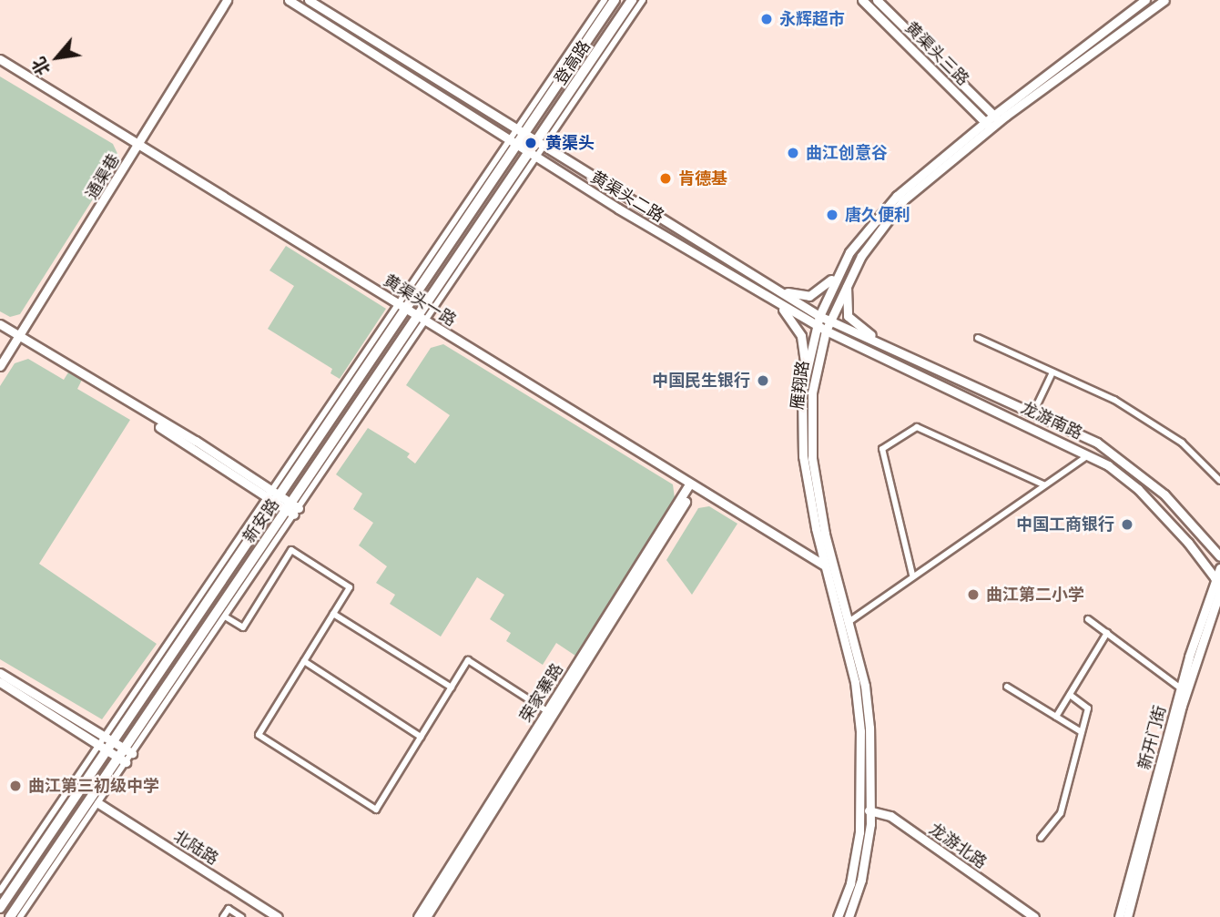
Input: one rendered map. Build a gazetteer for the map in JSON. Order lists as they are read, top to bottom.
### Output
{
  "streets": {
    "main road": [
      "黄渠头三路",
      "登高路",
      "通渠巷",
      "黄渠头二路",
      "黄渠头一路",
      "雁翔路",
      "龙游南路",
      "新安路",
      "荣家寨路",
      "新开门街",
      "龙游北路",
      "北陆路"
    ]
  },
  "crossings": [
    ["黄渠头三路", "雁翔路"],
    ["登高路", "黄渠头二路"],
    ["登高路", "新安路"],
    ["通渠巷", "黄渠头一路"],
    ["黄渠头二路", "雁翔路"],
    ["黄渠头二路", "龙游南路"],
    ["黄渠头二路", "新安路"],
    ["黄渠头一路", "雁翔路"],
    ["黄渠头一路", "新安路"],
    ["黄渠头一路", "荣家寨路"],
    ["雁翔路", "龙游南路"],
    ["雁翔路", "龙游北路"],
    ["龙游南路", "新开门街"]
  ],
  "places": [
    "永辉超市",
    "黄渠头",
    "曲江创意谷",
    "肯德基",
    "唐久便利",
    "中国民生银行",
    "中国工商银行",
    "曲江第二小学",
    "曲江第三初级中学"
  ],
  "north": "bottom left"
}
